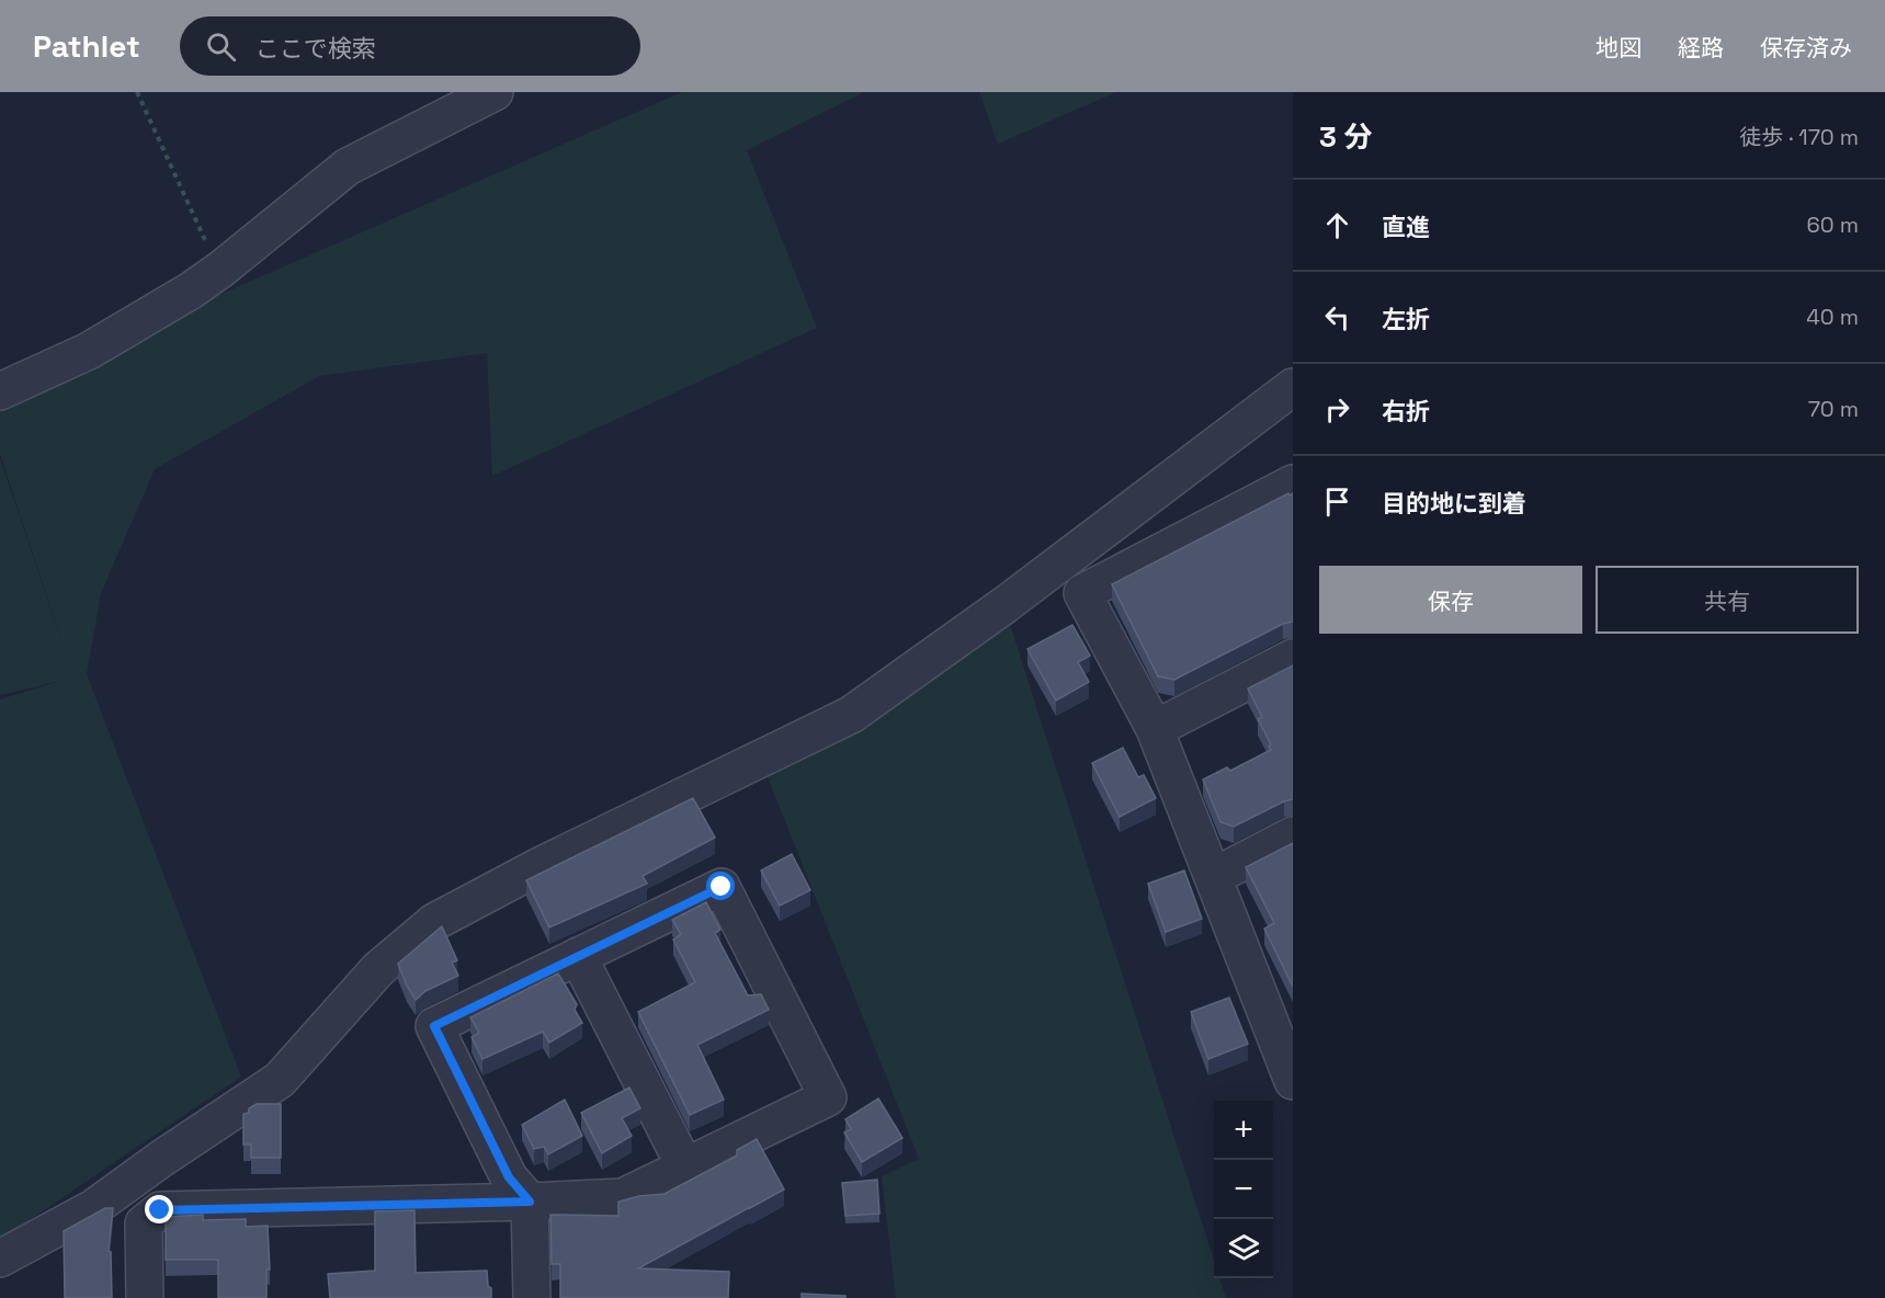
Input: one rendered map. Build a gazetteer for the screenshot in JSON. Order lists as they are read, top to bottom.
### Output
{
  "page": {
    "header": "Pathlet",
    "search": "ここで検索",
    "nav": ["地図", "経路", "保存済み"],
    "heading": ["3 分", "徒歩 · 170 m"],
    "list": [
      ["直進", "60 m"],
      ["左折", "40 m"],
      ["右折", "70 m"],
      "目的地に到着"
    ],
    "buttons": ["保存", "共有"],
    "map_buttons": ["+", "−"]
  }
}
